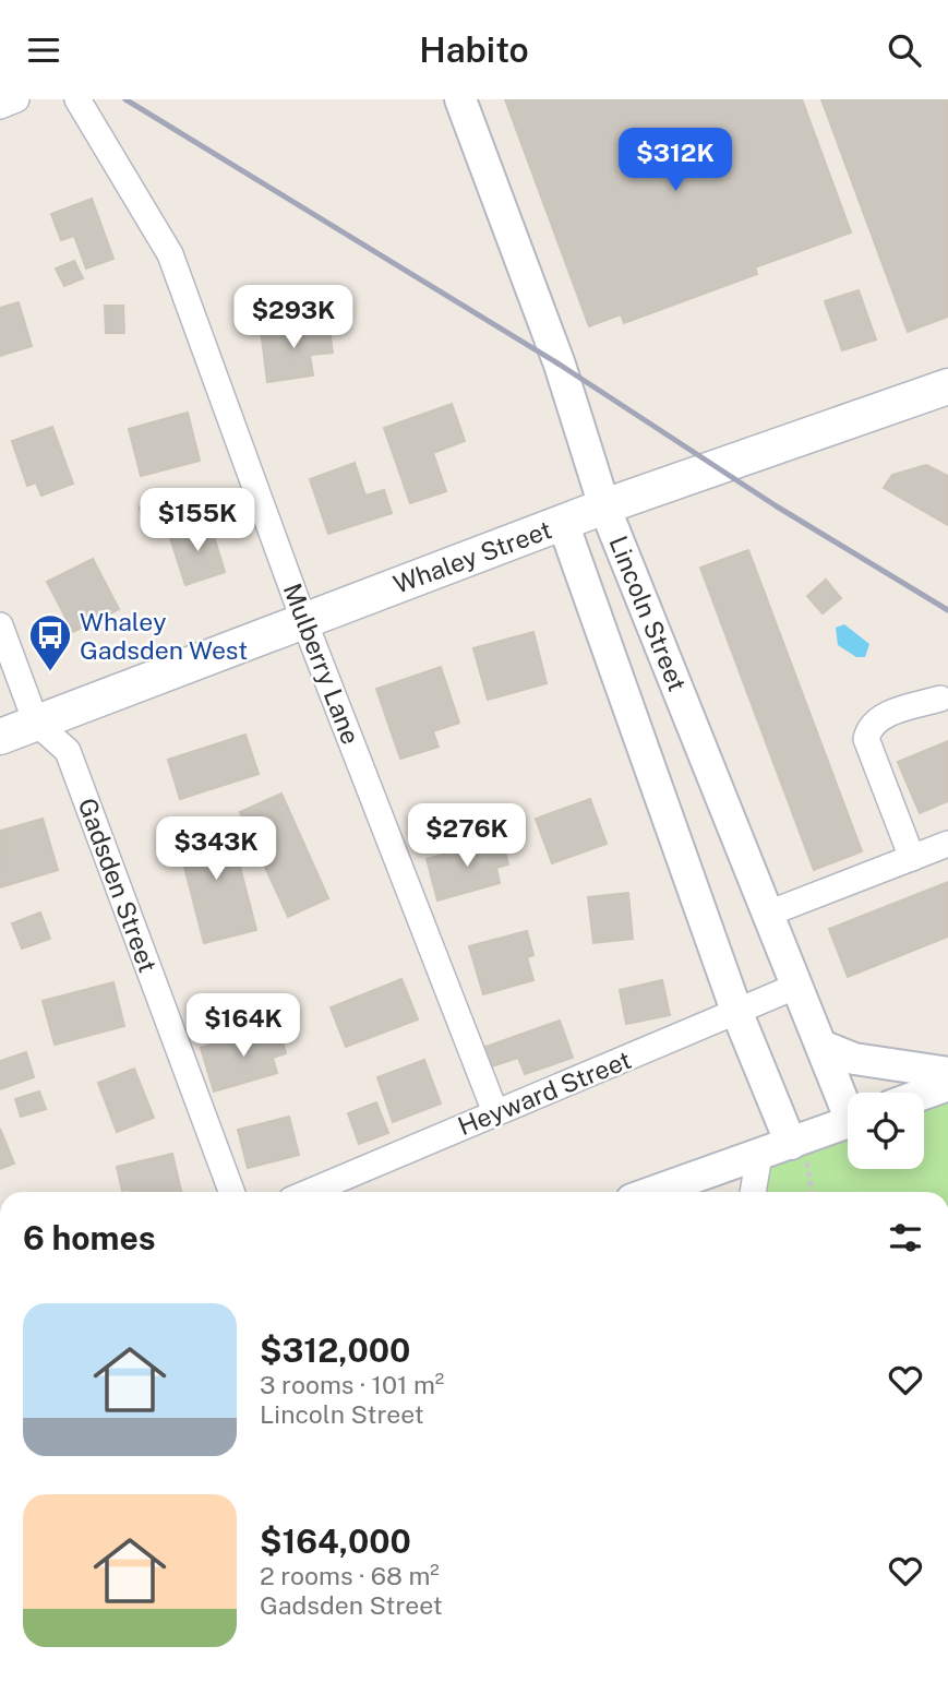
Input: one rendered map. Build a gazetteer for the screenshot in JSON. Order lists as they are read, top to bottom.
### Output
{
  "streets": {
    "main road": ["Whaley Street"],
    "street": [
      "Lincoln Street",
      "Mulberry Lane",
      "Gadsden Street",
      "Heyward Street"
    ]
  },
  "crossings": [
    ["Whaley Street", "Lincoln Street"],
    ["Whaley Street", "Mulberry Lane"],
    ["Whaley Street", "Gadsden Street"],
    ["Lincoln Street", "Heyward Street"],
    ["Mulberry Lane", "Heyward Street"]
  ],
  "places": {
    "bus stop": ["Whaley Gadsden West"]
  },
  "page": {
    "header": "Habito",
    "price": [
      "$312K",
      "$293K",
      "$155K",
      "$276K",
      "$343K",
      "$164K"
    ],
    "heading": "6 homes",
    "list": [
      {
        "name": "$312,000",
        "note": "3 rooms · 101 m² · Lincoln Street"
      },
      {
        "name": "$164,000",
        "note": "2 rooms · 68 m² · Gadsden Street"
      }
    ]
  }
}
